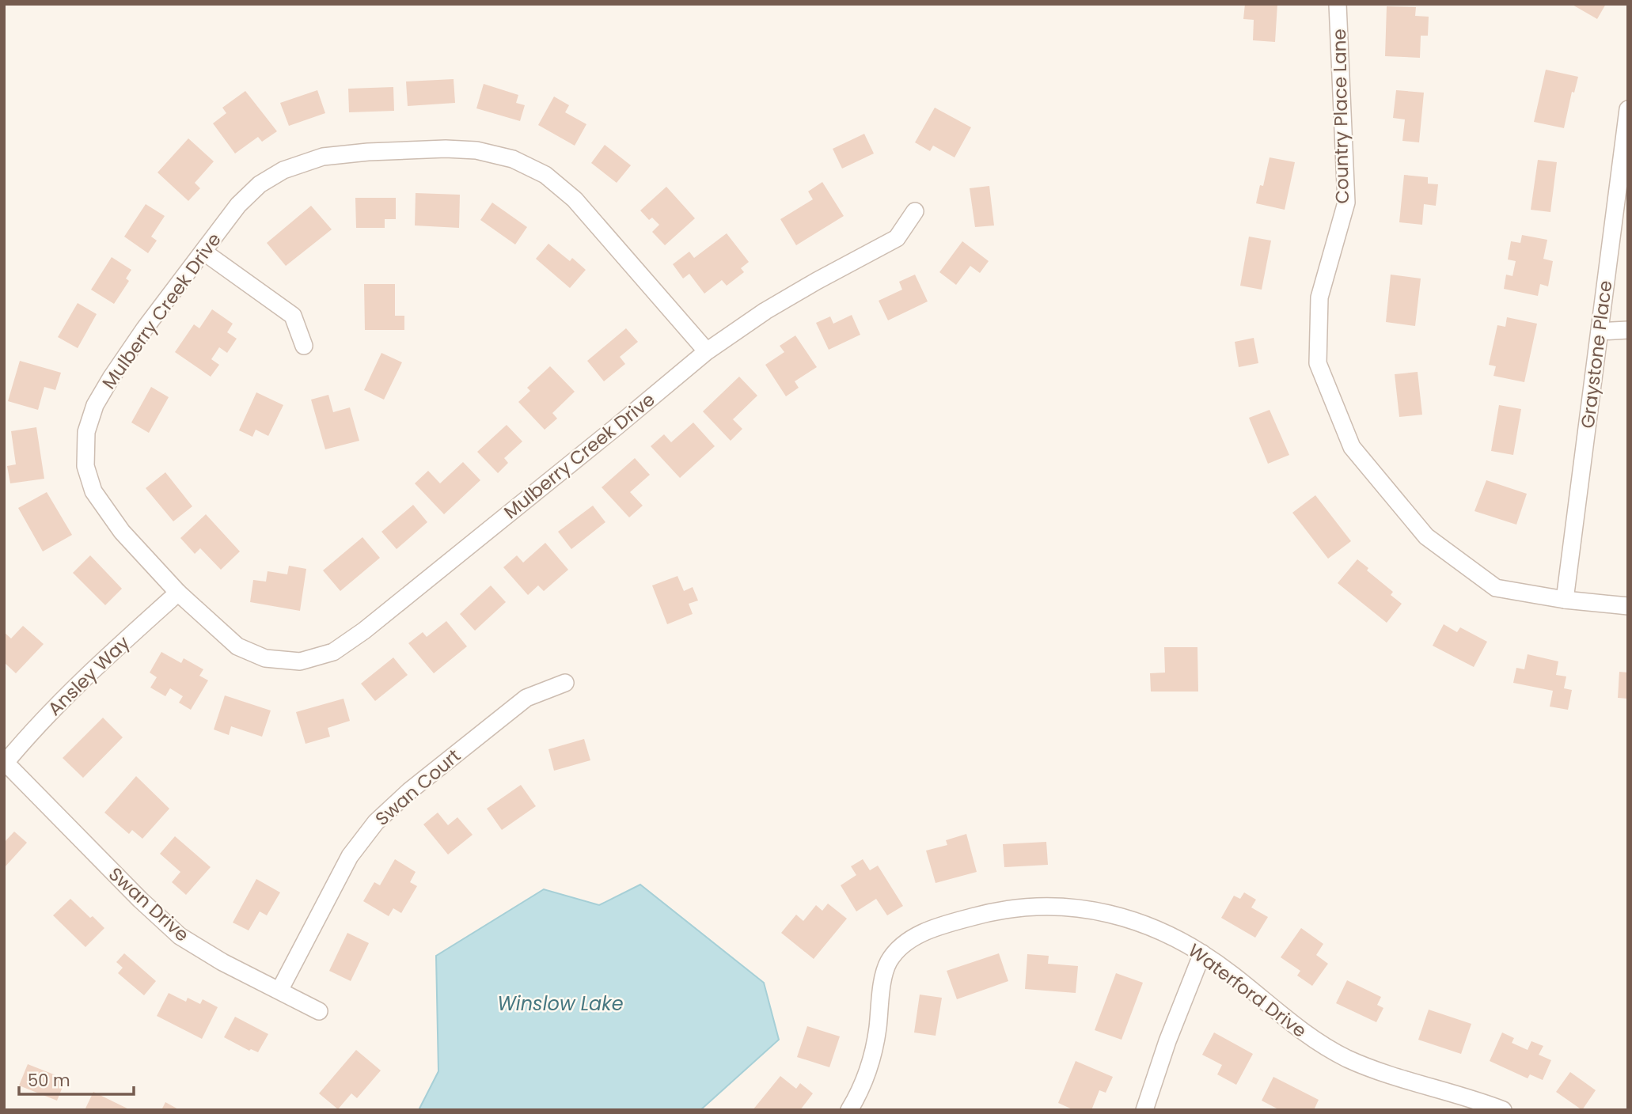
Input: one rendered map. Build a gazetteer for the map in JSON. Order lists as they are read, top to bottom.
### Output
{
  "streets": {
    "street": [
      "Country Place Lane",
      "Mulberry Creek Drive",
      "Graystone Place",
      "Ansley Way",
      "Swan Court",
      "Swan Drive",
      "Waterford Drive"
    ]
  },
  "crossings": [
    ["Country Place Lane", "Graystone Place"],
    ["Mulberry Creek Drive", "Ansley Way"],
    ["Ansley Way", "Swan Drive"],
    ["Swan Court", "Swan Drive"]
  ],
  "water": ["Winslow Lake"],
  "scale_bar": "50 m"
}
